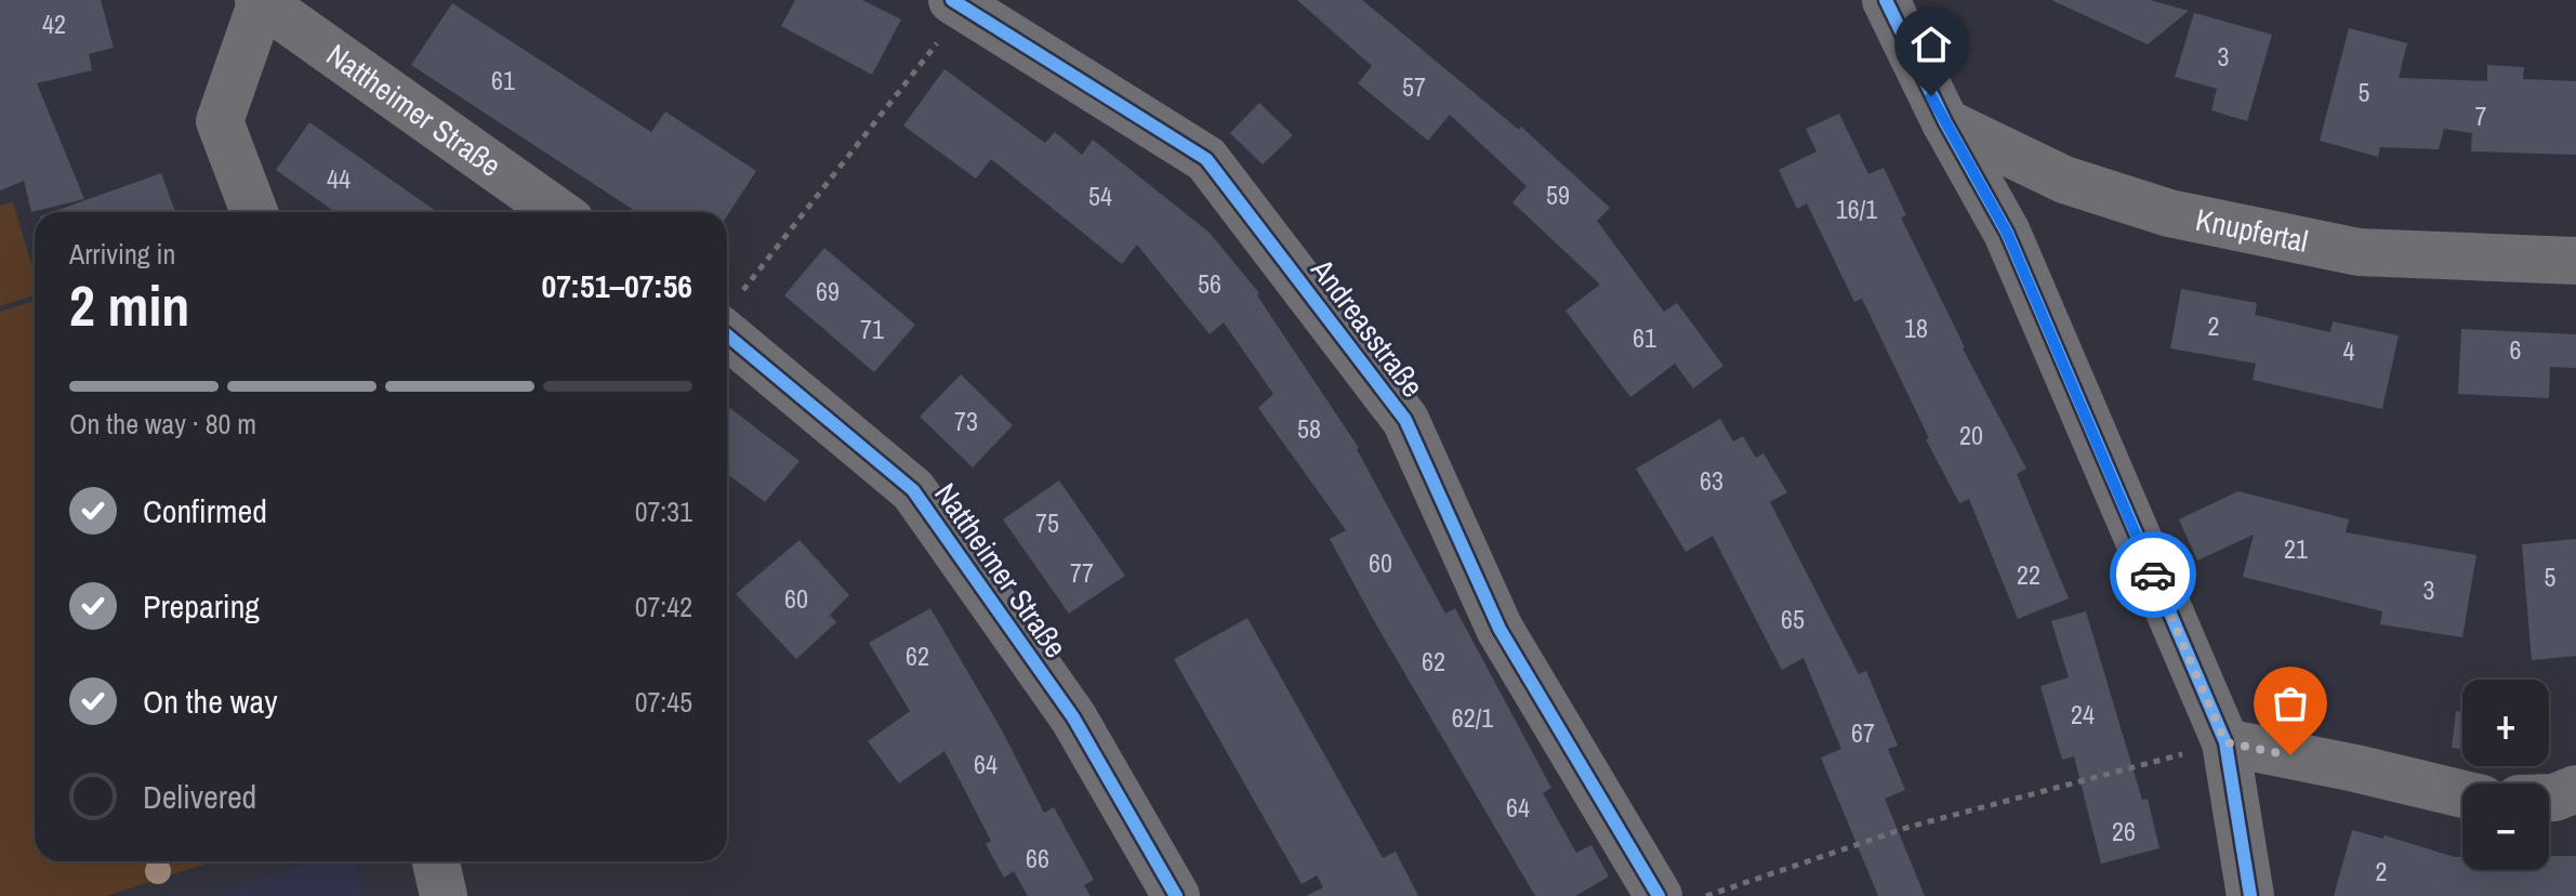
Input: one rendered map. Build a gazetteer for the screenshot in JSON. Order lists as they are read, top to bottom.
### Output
{
  "streets": {
    "street": ["Nattheimer Straße", "Knupfertal", "Andreasstraße"]
  },
  "house_numbers": [
    "42",
    "3",
    "61",
    "57",
    "5",
    "7",
    "44",
    "59",
    "54",
    "16/1",
    "56",
    "69",
    "2",
    "18",
    "71",
    "61",
    "6",
    "4",
    "73",
    "58",
    "20",
    "63",
    "75",
    "21",
    "60",
    "77",
    "22",
    "5",
    "3",
    "60",
    "65",
    "62",
    "62",
    "24",
    "62/1",
    "67",
    "64",
    "64",
    "26",
    "66",
    "2"
  ],
  "page": {
    "heading": ["2 min", "Arriving in", "07:51–07:56"],
    "bar": "On the way · 80 m",
    "list": [
      ["Confirmed", "07:31"],
      ["Preparing", "07:42"],
      ["On the way", "07:45"],
      "Delivered"
    ],
    "map_buttons": ["+", "−"]
  }
}
